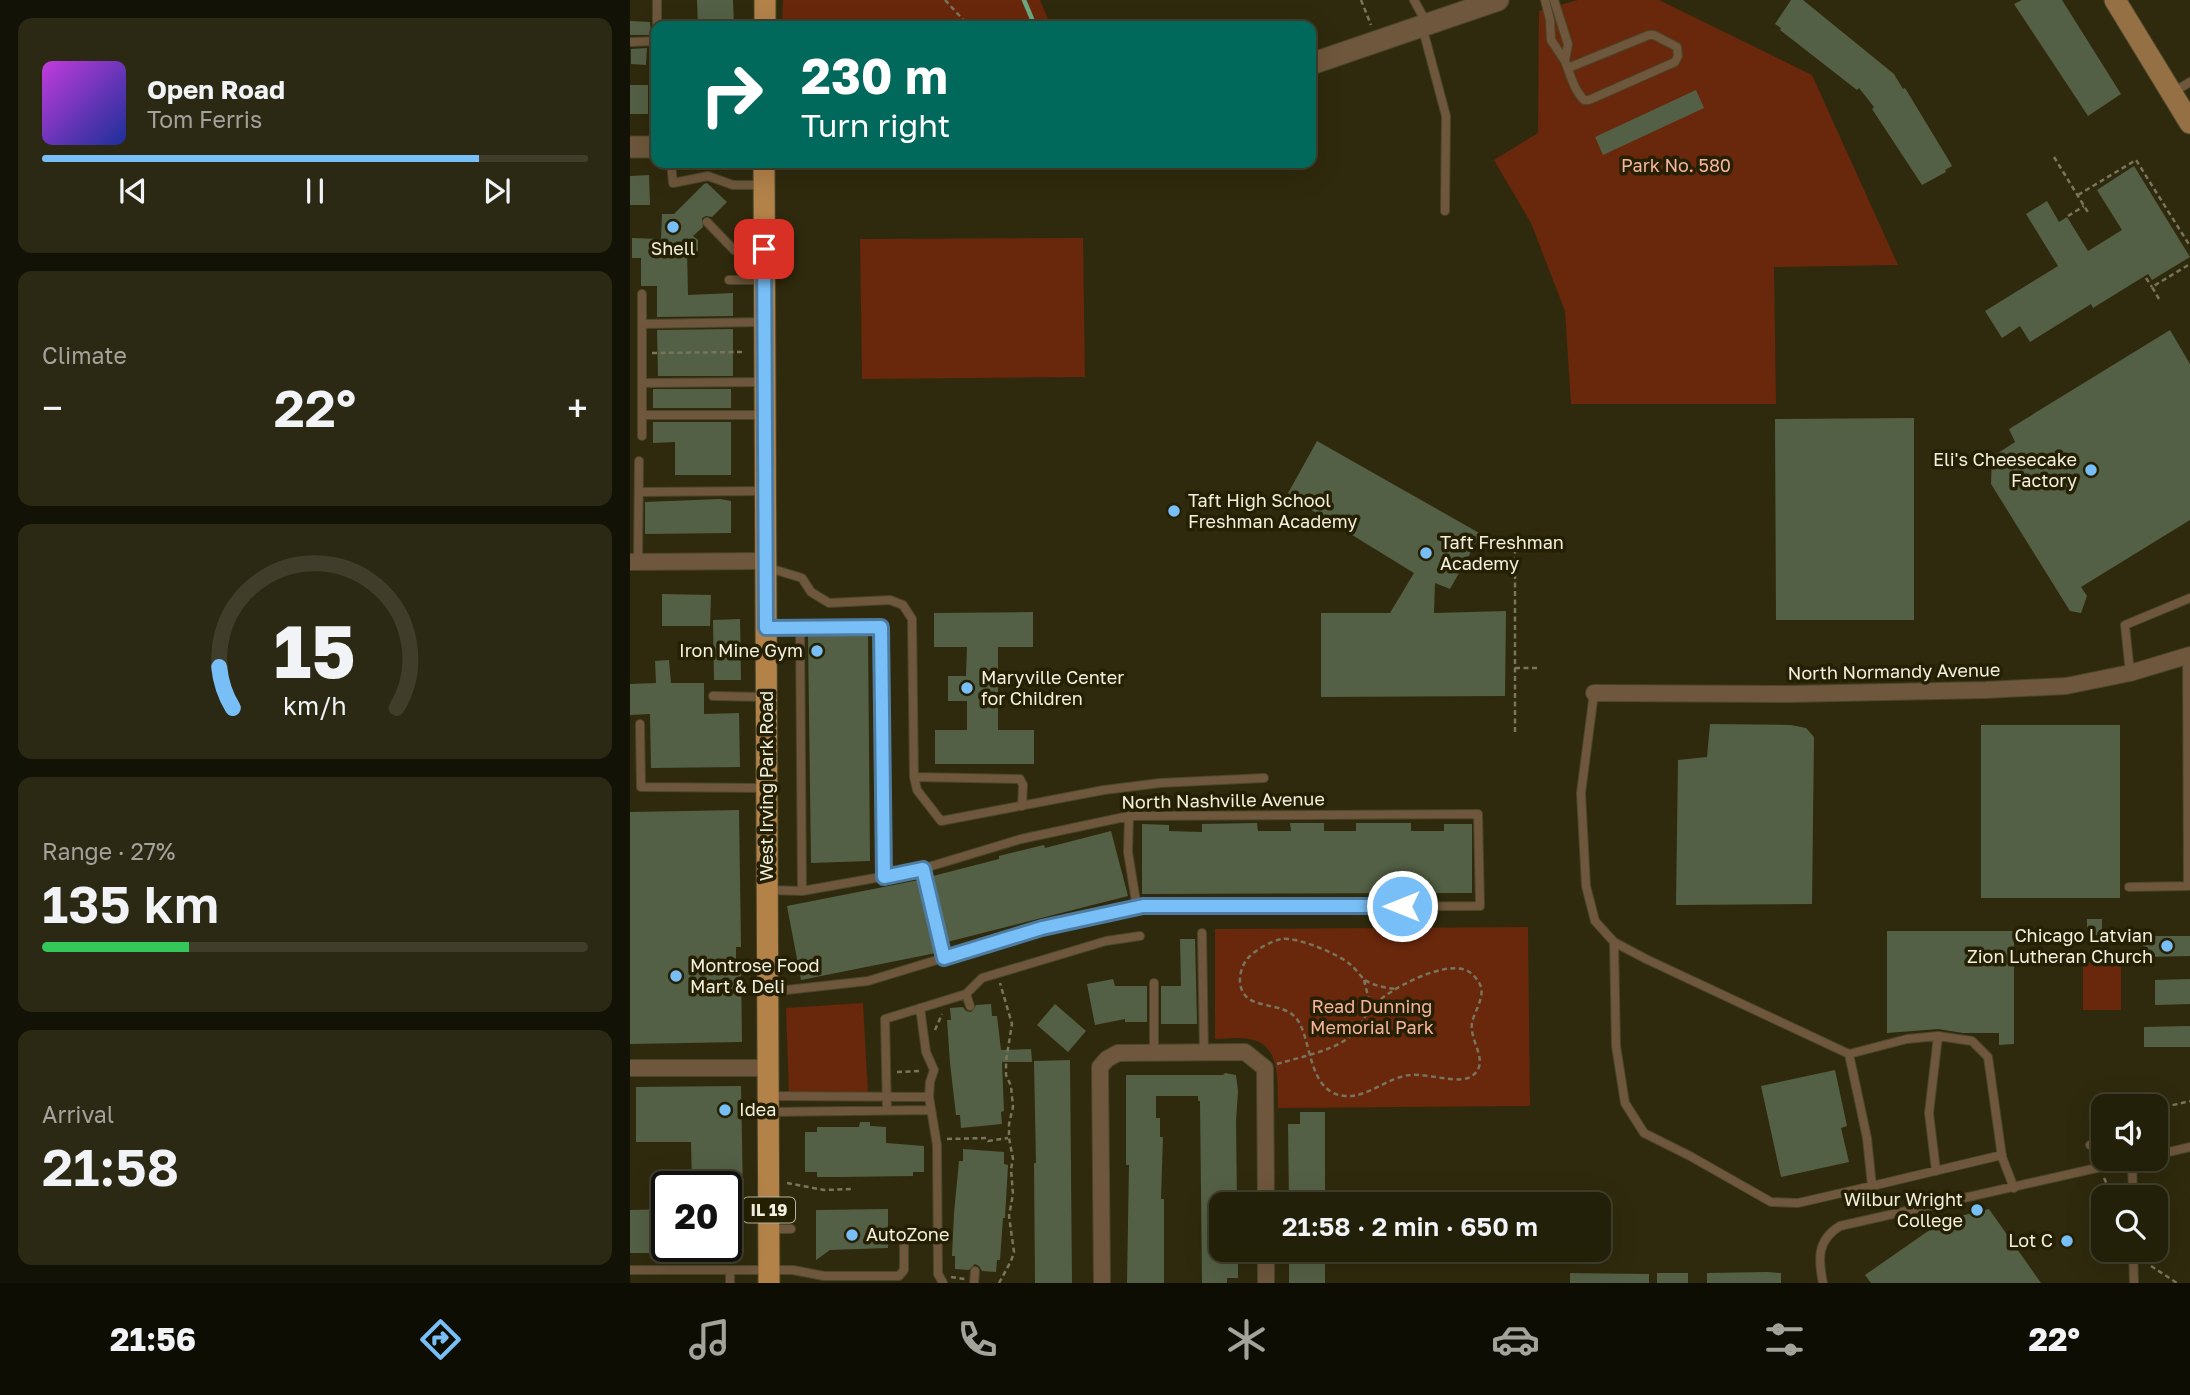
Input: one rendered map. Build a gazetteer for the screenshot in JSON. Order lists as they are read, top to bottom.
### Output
{
  "streets": {
    "main road": ["West Irving Park Road", "IL 19"],
    "street": ["North Normandy Avenue"],
    "lane": ["North Nashville Avenue"]
  },
  "crossings": [
    ["West Irving Park Road", "North Nashville Avenue"]
  ],
  "parks": ["Park No. 580", "Read Dunning Memorial Park"],
  "places": [
    "Shell",
    "Eli's Cheesecake Factory",
    "Taft High School Freshman Academy",
    "Taft Freshman Academy",
    "Iron Mine Gym",
    "Maryville Center for Children",
    "Chicago Latvian Zion Lutheran Church",
    "Montrose Food Mart & Deli",
    "Idea",
    "Wilbur Wright College",
    "AutoZone",
    "Lot C"
  ],
  "page": {
    "turn": ["230 m", "Turn right"],
    "song": ["Open Road", "Tom Ferris"],
    "tile": [
      "Climate",
      ["Range · 27%", "135 km"],
      ["Arrival", "21:58"]
    ],
    "heat": ["−", "22°", "+"],
    "limit": "20",
    "trip": "21:58 · 2 min · 650 m",
    "tabs": ["21:56", "22°"],
    "gauge": ["15", "km/h"]
  }
}
